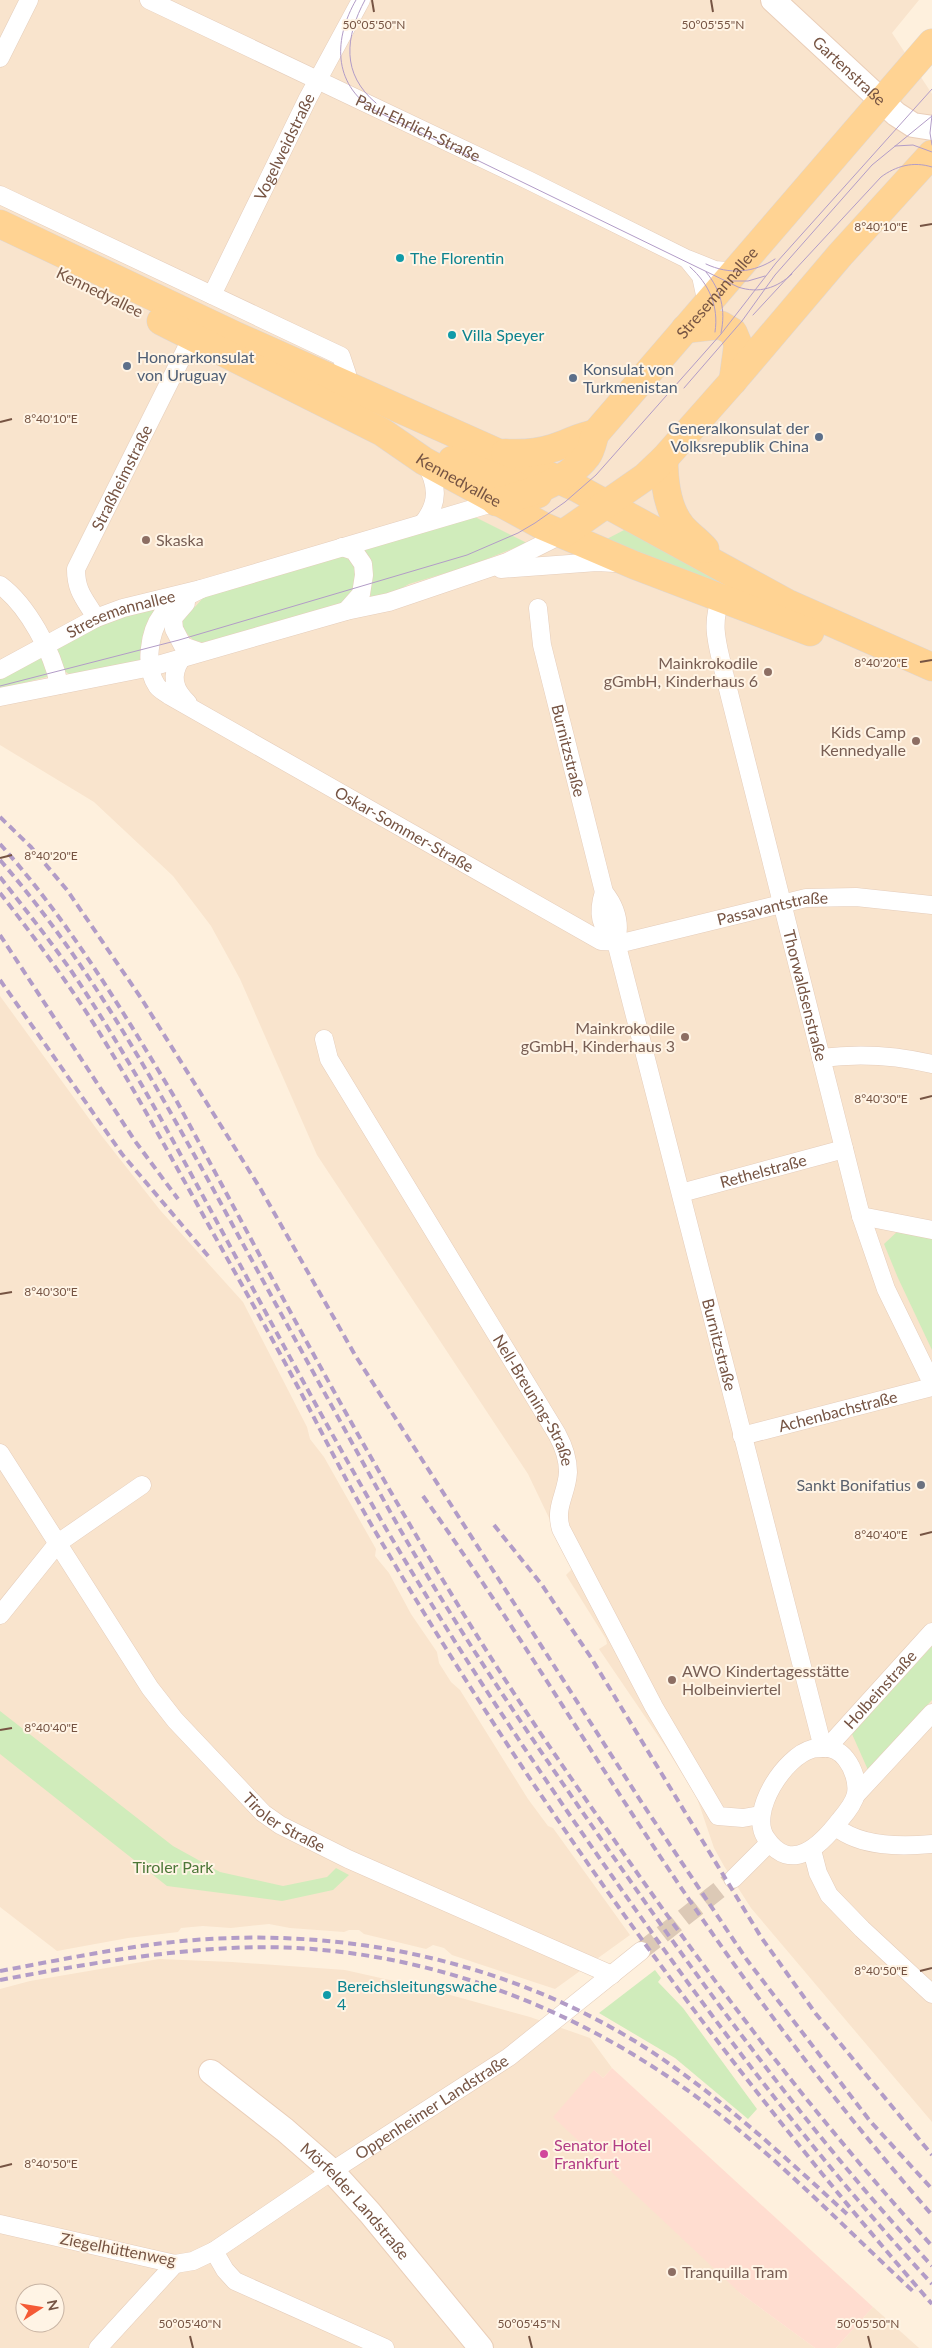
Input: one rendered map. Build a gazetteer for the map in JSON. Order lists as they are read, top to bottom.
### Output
{
  "streets": {
    "main road": [
      "Gartenstraße",
      "Kennedyallee",
      "Stresemannallee",
      "Mörfelder Landstraße"
    ],
    "street": [
      "Paul-Ehrlich-Straße",
      "Vogelweidstraße",
      "Straßheimstraße",
      "Burnitzstraße",
      "Oskar-Sommer-Straße",
      "Passavantstraße",
      "Thorwaldsenstraße",
      "Rethelstraße",
      "Nell-Breuning-Straße",
      "Achenbachstraße",
      "Holbeinstraße",
      "Tiroler Straße",
      "Oppenheimer Landstraße",
      "Ziegelhüttenweg"
    ]
  },
  "crossings": [
    ["Gartenstraße", "Stresemannallee"],
    ["Paul-Ehrlich-Straße", "Vogelweidstraße"],
    ["Paul-Ehrlich-Straße", "Stresemannallee"],
    ["Kennedyallee", "Stresemannallee"],
    ["Kennedyallee", "Straßheimstraße"],
    ["Kennedyallee", "Thorwaldsenstraße"],
    ["Stresemannallee", "Straßheimstraße"],
    ["Stresemannallee", "Oskar-Sommer-Straße"],
    ["Burnitzstraße", "Oskar-Sommer-Straße"],
    ["Burnitzstraße", "Passavantstraße"],
    ["Burnitzstraße", "Rethelstraße"],
    ["Burnitzstraße", "Nell-Breuning-Straße"],
    ["Burnitzstraße", "Achenbachstraße"],
    ["Burnitzstraße", "Holbeinstraße"],
    ["Oskar-Sommer-Straße", "Passavantstraße"],
    ["Passavantstraße", "Thorwaldsenstraße"],
    ["Thorwaldsenstraße", "Rethelstraße"],
    ["Nell-Breuning-Straße", "Holbeinstraße"],
    ["Tiroler Straße", "Oppenheimer Landstraße"],
    ["Oppenheimer Landstraße", "Mörfelder Landstraße"],
    ["Oppenheimer Landstraße", "Ziegelhüttenweg"]
  ],
  "parks": ["Tiroler Park"],
  "places": [
    "The Florentin",
    "Villa Speyer",
    "Honorarkonsulat von Uruguay",
    "Konsulat von Turkmenistan",
    "Generalkonsulat der Volksrepublik China",
    "Skaska",
    "Mainkrokodile gGmbH, Kinderhaus 6",
    "Kids Camp Kennedyalle",
    "Mainkrokodile gGmbH, Kinderhaus 3",
    "Sankt Bonifatius",
    "AWO Kindertagesstätte Holbeinviertel",
    "Bereichsleitungswache 4",
    "Senator Hotel Frankfurt",
    "Tranquilla Tram"
  ],
  "north": "right",
  "coordinates": [
    "50°05'50\"N",
    "50°05'55\"N",
    "8°40'10\"E",
    "8°40'20\"E",
    "8°40'30\"E",
    "8°40'40\"E",
    "8°40'50\"E",
    "50°05'40\"N",
    "50°05'45\"N"
  ]
}
